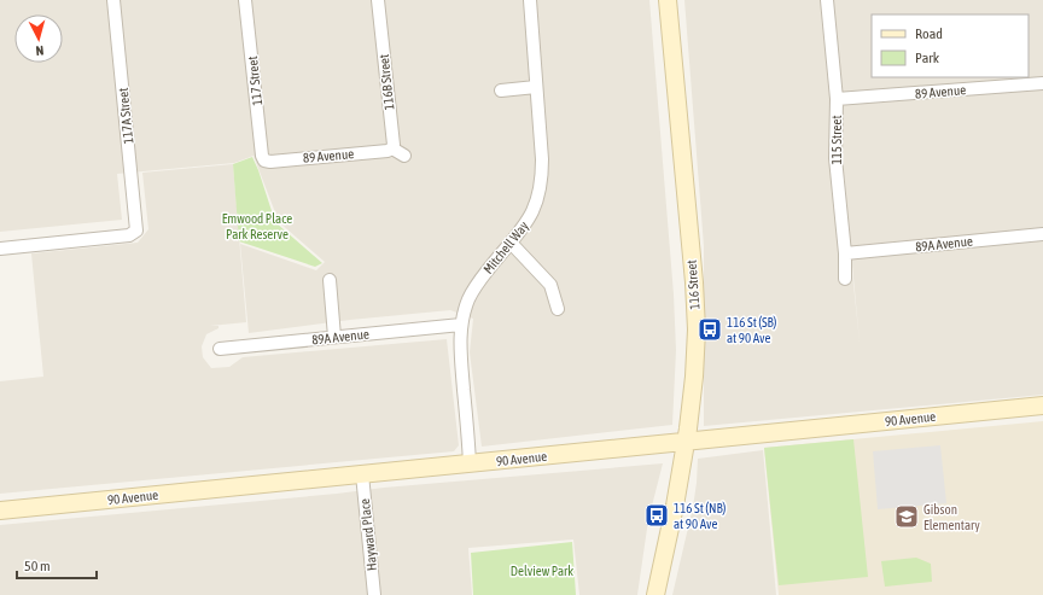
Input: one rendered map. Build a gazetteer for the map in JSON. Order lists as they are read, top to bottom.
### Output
{
  "streets": {
    "street": [
      "117 Street",
      "116B Street",
      "89 Avenue",
      "117A Street",
      "115 Street",
      "89A Avenue",
      "Mitchell Way",
      "116 Street",
      "90 Avenue",
      "Hayward Place"
    ]
  },
  "crossings": [
    ["117 Street", "89 Avenue"],
    ["116B Street", "89 Avenue"],
    ["89 Avenue", "115 Street"],
    ["115 Street", "89A Avenue"],
    ["89A Avenue", "Mitchell Way"],
    ["Mitchell Way", "90 Avenue"],
    ["116 Street", "90 Avenue"],
    ["90 Avenue", "Hayward Place"]
  ],
  "parks": ["Emwood Place Park Reserve", "Delview Park"],
  "places": {
    "bus stop": ["116 St (SB) at 90 Ave", "116 St (NB) at 90 Ave"],
    "school or university": ["Gibson Elementary"]
  },
  "legend": ["Road", "Park"],
  "scale_bar": "50 m",
  "north": "bottom"
}
